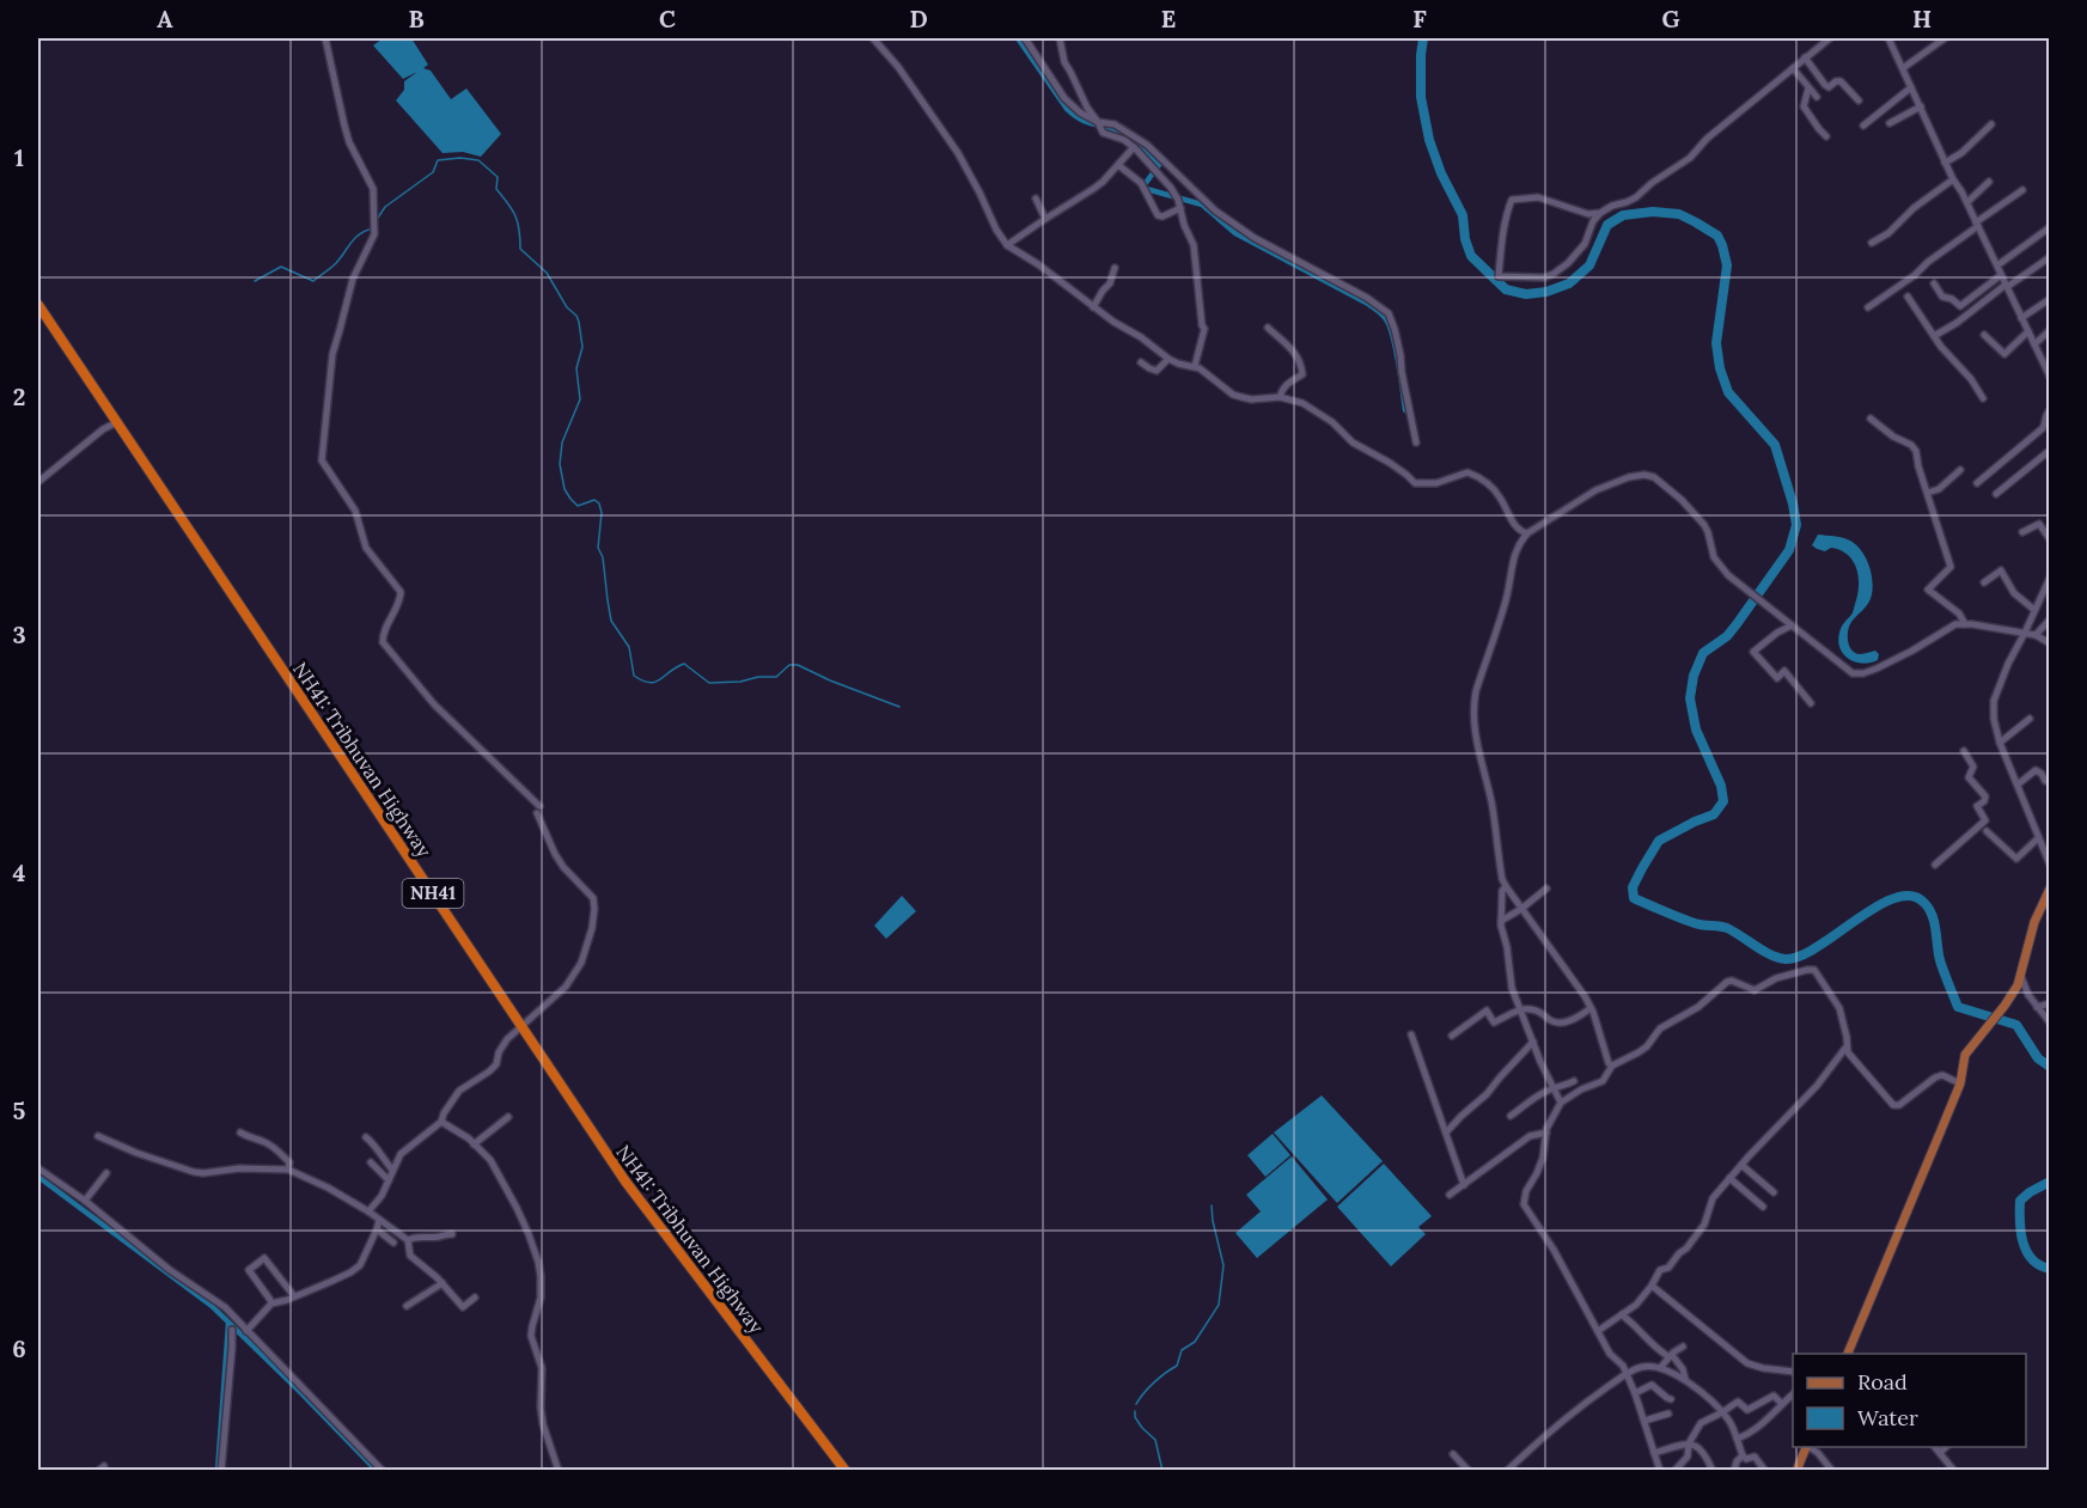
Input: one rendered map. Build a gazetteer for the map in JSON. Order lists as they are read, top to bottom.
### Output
{
  "streets": {
    "highway": ["NH41: Tribhuvan Highway", "NH41"]
  },
  "legend": ["Road", "Water"],
  "grid": {
    "columns": [
      "A",
      "B",
      "C",
      "D",
      "E",
      "F",
      "G",
      "H"
    ],
    "rows": [
      "1",
      "2",
      "3",
      "4",
      "5",
      "6"
    ]
  }
}
